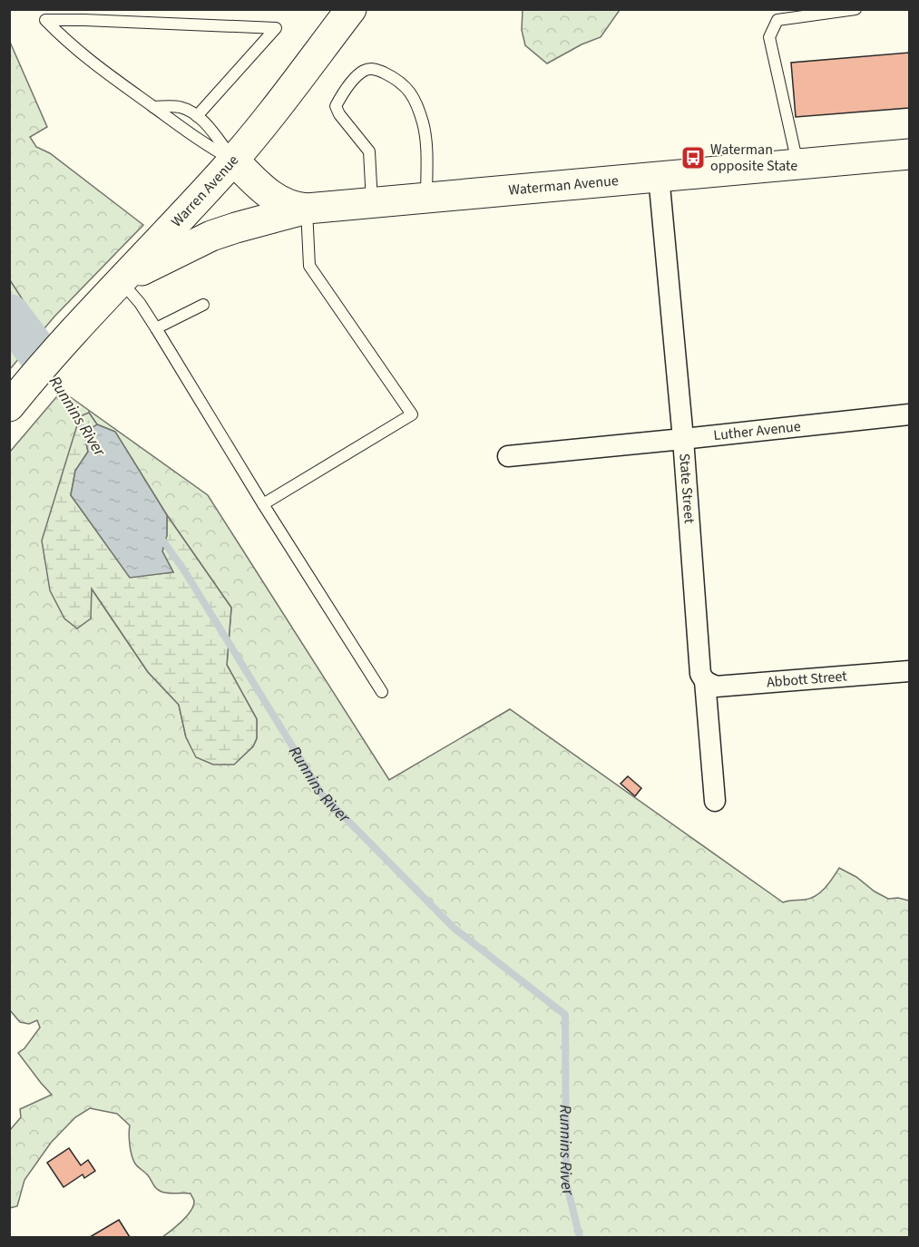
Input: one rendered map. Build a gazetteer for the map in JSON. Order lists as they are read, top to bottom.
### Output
{
  "streets": {
    "main road": ["Waterman Avenue", "Warren Avenue"],
    "street": ["Luther Avenue", "State Street", "Abbott Street"]
  },
  "crossings": [
    ["Waterman Avenue", "Warren Avenue"],
    ["Waterman Avenue", "State Street"],
    ["Luther Avenue", "State Street"],
    ["State Street", "Abbott Street"]
  ],
  "water": ["Runnins River"],
  "places": {
    "bus stop": ["Waterman opposite State"]
  }
}
